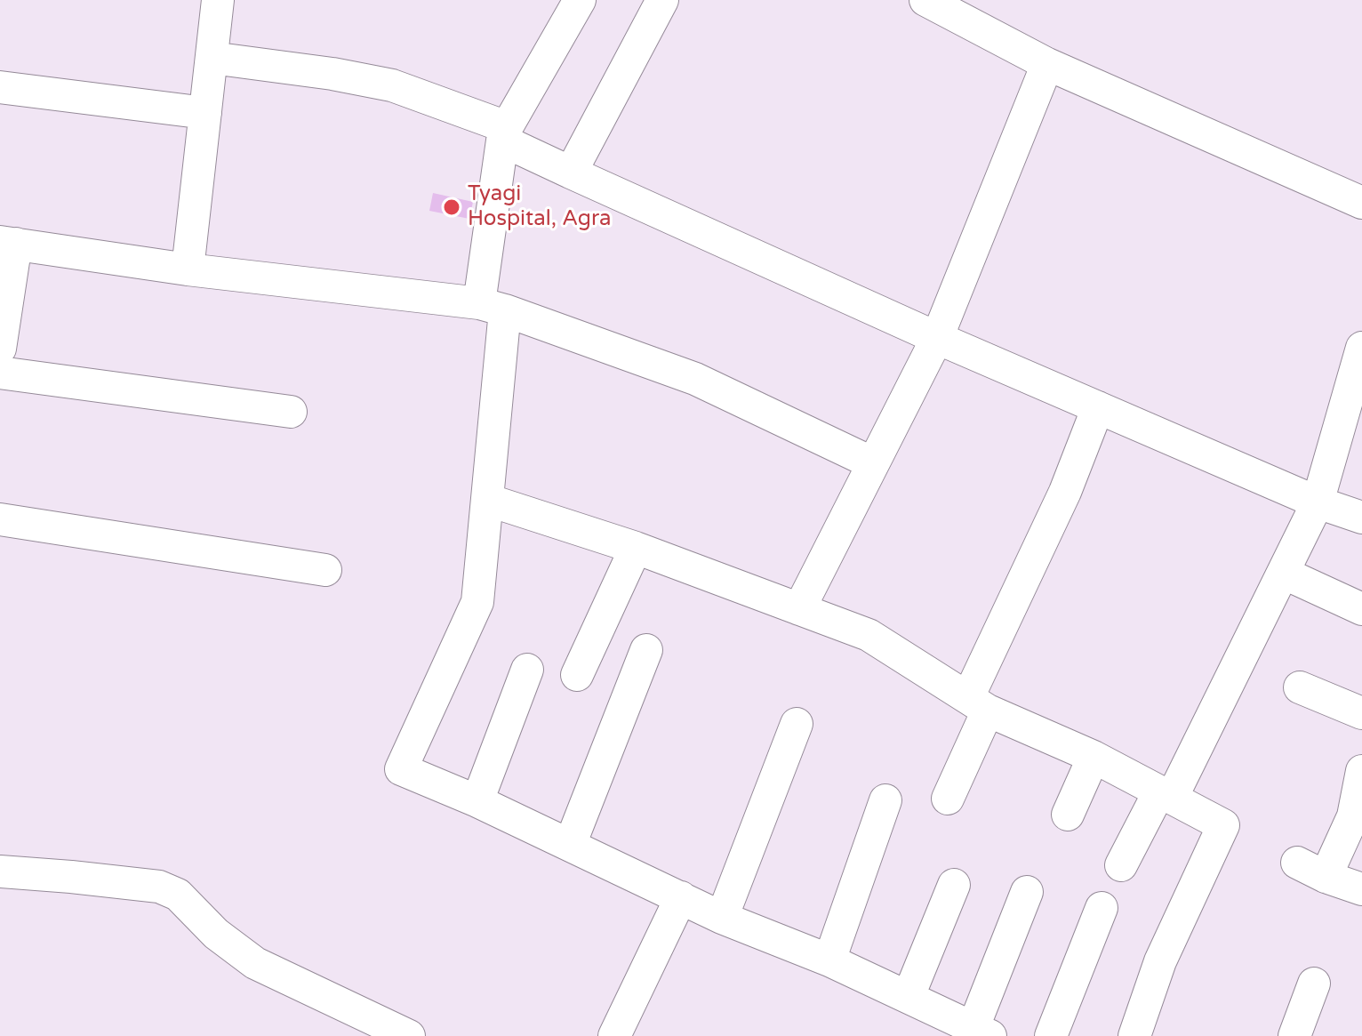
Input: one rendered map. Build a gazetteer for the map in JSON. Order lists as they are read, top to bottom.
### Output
{
  "places": ["Tyagi Hospital, Agra"]
}
